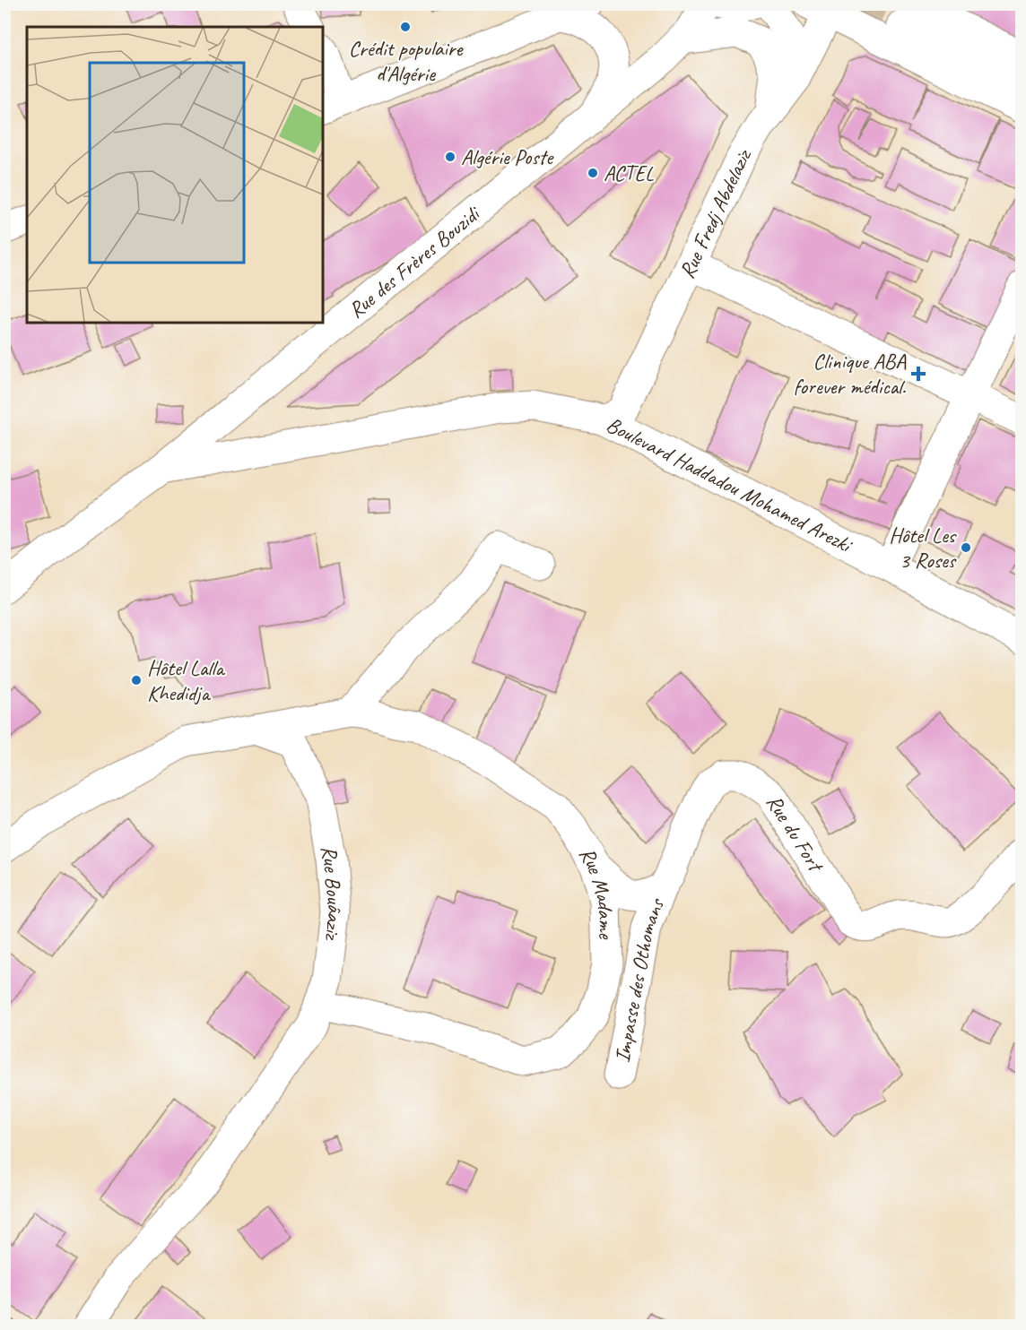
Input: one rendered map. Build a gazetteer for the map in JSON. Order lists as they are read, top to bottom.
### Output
{
  "streets": {
    "street": [
      "Rue Fredj Abdelaziz",
      "Rue des Frères Bouzidi",
      "Boulevard Haddadou Mohamed Arezki",
      "Rue du Fort",
      "Rue Bouâaziz",
      "Rue Madame",
      "Impasse des Othomans"
    ]
  },
  "crossings": [
    ["Rue Fredj Abdelaziz", "Boulevard Haddadou Mohamed Arezki"],
    ["Rue des Frères Bouzidi", "Boulevard Haddadou Mohamed Arezki"],
    ["Rue du Fort", "Impasse des Othomans"],
    ["Rue Bouâaziz", "Rue Madame"]
  ],
  "places": {
    "other": [
      "Crédit populaire d'Algérie",
      "Algérie Poste",
      "ACTEL",
      "Hôtel Les 3 Roses",
      "Hôtel Lalla Khedidja"
    ],
    "health": ["Clinique ABA forever médical."]
  }
}
